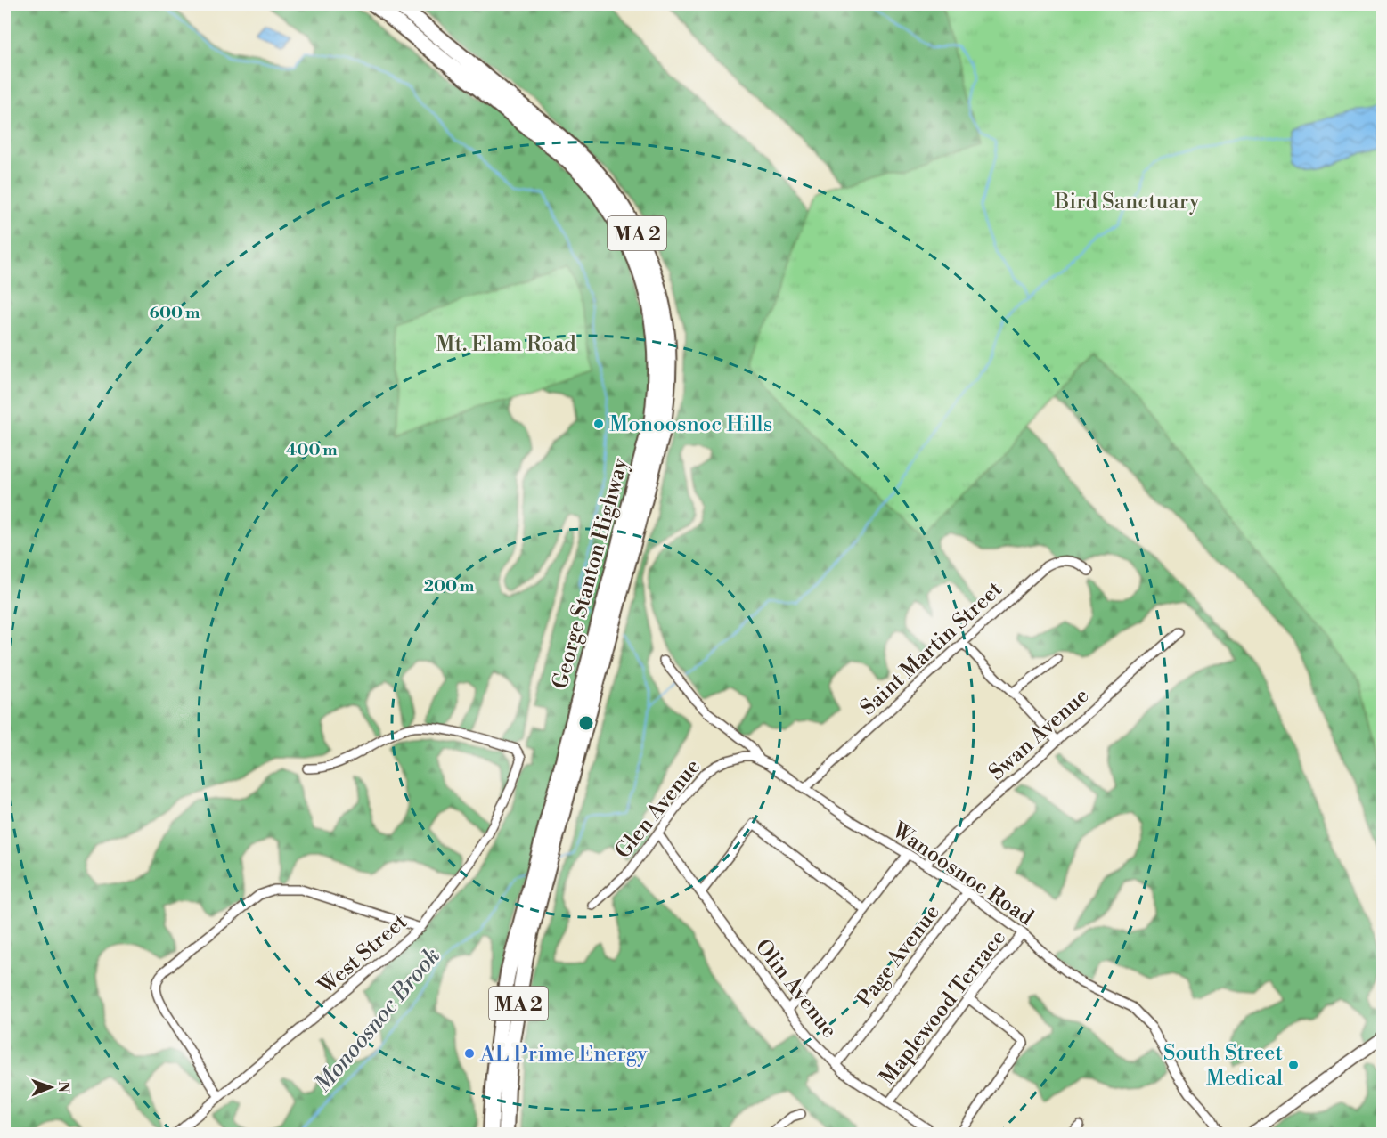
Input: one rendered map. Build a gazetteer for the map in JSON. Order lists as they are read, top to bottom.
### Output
{
  "streets": {
    "highway": ["MA 2", "George Stanton Highway"],
    "street": [
      "Saint Martin Street",
      "Swan Avenue",
      "Glen Avenue",
      "Wanoosnoc Road",
      "West Street",
      "Page Avenue",
      "Olin Avenue",
      "Maplewood Terrace"
    ]
  },
  "crossings": [
    ["Saint Martin Street", "Wanoosnoc Road"],
    ["Swan Avenue", "Wanoosnoc Road"],
    ["Glen Avenue", "Wanoosnoc Road"],
    ["Glen Avenue", "Olin Avenue"],
    ["Wanoosnoc Road", "Page Avenue"],
    ["Wanoosnoc Road", "Maplewood Terrace"],
    ["Page Avenue", "Olin Avenue"],
    ["Olin Avenue", "Maplewood Terrace"]
  ],
  "water": ["Monoosnoc Brook"],
  "parks": ["Bird Sanctuary", "Mt. Elam Road"],
  "places": ["Monoosnoc Hills", "AL Prime Energy", "South Street Medical"],
  "north": "right",
  "rings": ["600 m", "400 m", "200 m"]
}
